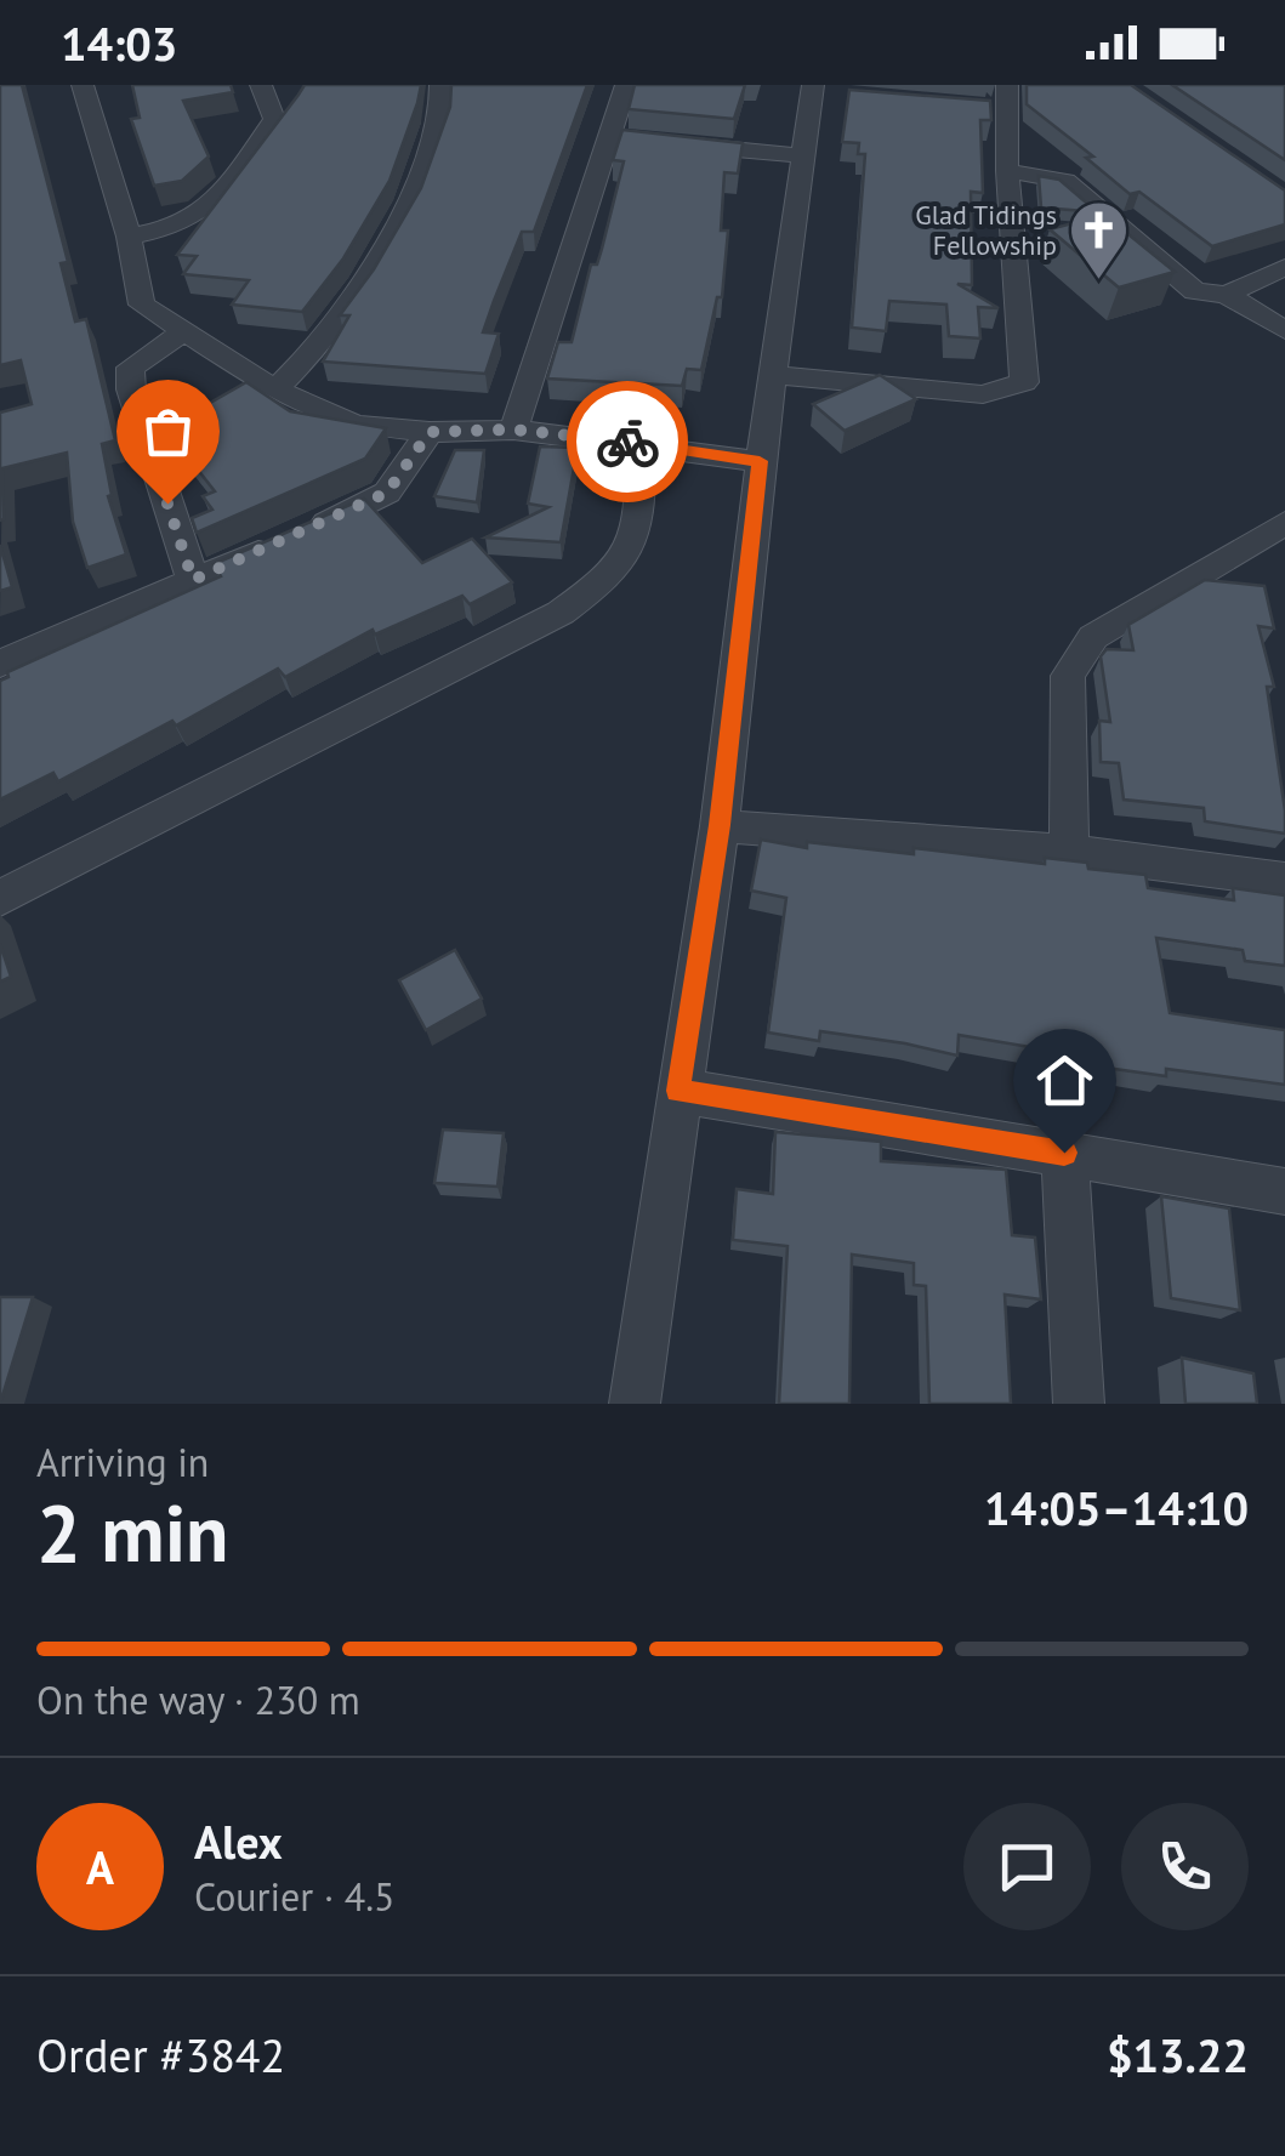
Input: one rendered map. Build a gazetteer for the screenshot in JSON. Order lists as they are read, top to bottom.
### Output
{
  "places": {
    "church": ["Glad Tidings Fellowship"]
  },
  "page": {
    "status": "14:03",
    "heading": ["2 min", "Arriving in", "14:05–14:10"],
    "panel": [
      "Alex",
      "Courier · 4.5",
      "Order #3842",
      "$13.22"
    ],
    "bar": "On the way · 230 m",
    "round": "A"
  }
}
